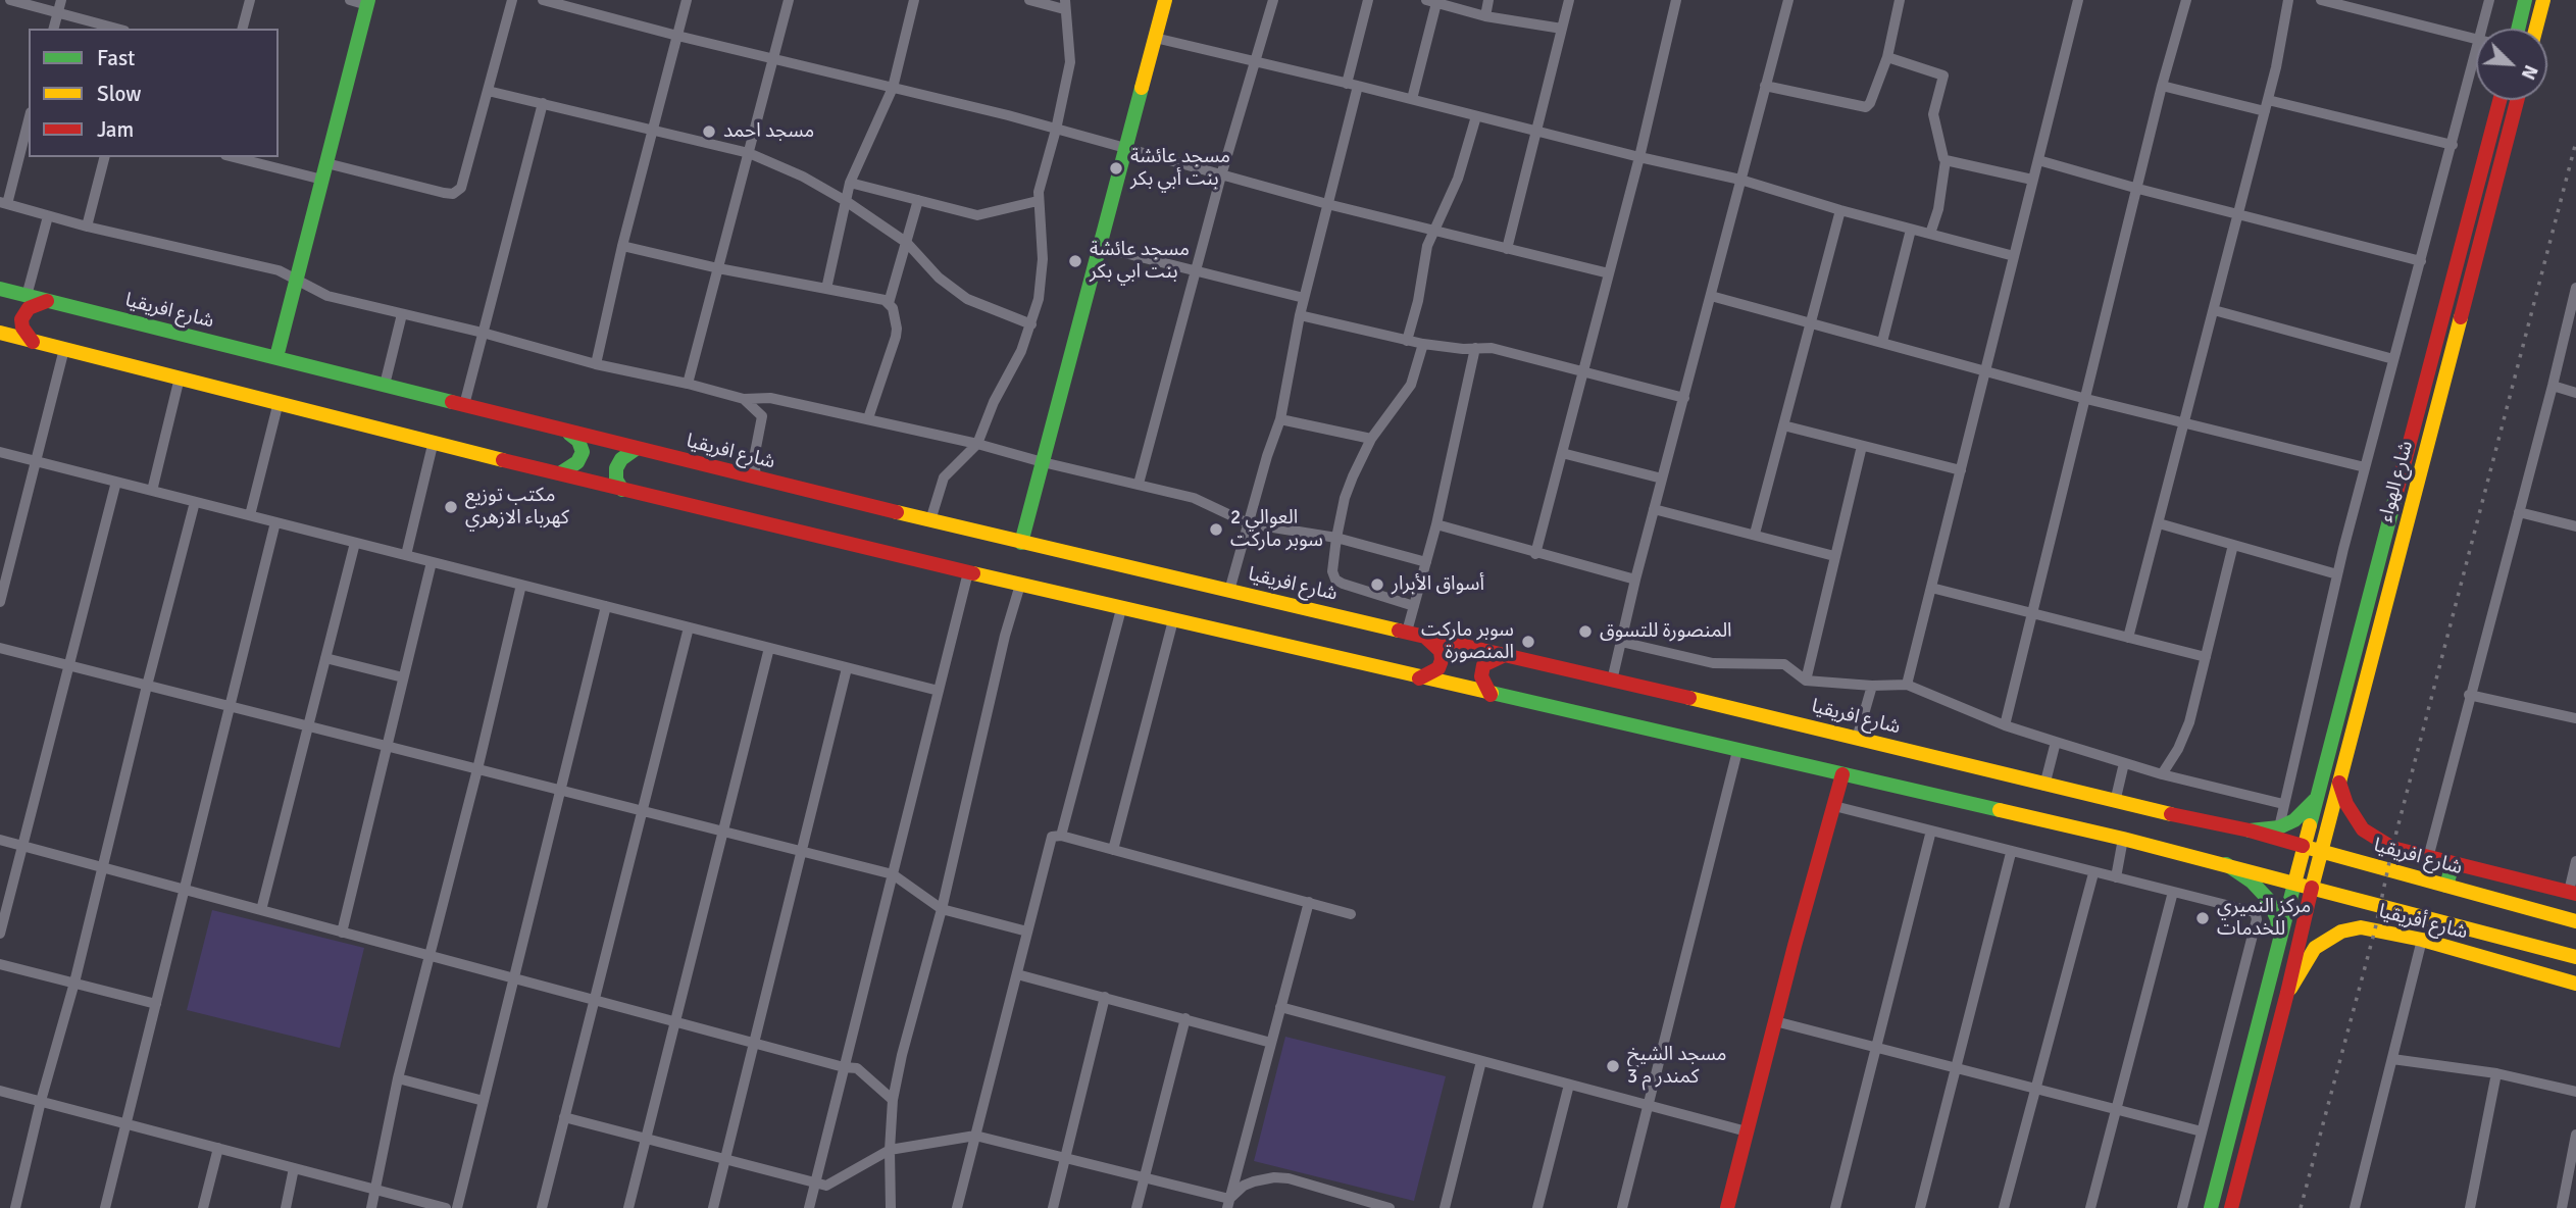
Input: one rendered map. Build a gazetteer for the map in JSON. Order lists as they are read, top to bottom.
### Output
{
  "streets": {
    "main road": ["شارع افريقيا", "شارع الهواء", "شارع أفريقيا"]
  },
  "crossings": [
    ["شارع افريقيا", "شارع الهواء"],
    ["شارع الهواء", "شارع أفريقيا"]
  ],
  "places": [
    "مسجد احمد",
    "مسجد عائشة بنت أبي بكر",
    "مسجد عائشة بنت ابي بكر",
    "مكتب توزيع كهرباء الازهري",
    "العوالي 2 سوبر ماركت",
    "أسواق الأبرار",
    "المنصورة للتسوق",
    "سوبر ماركت المنصورة",
    "مركز النميري للخدمات",
    "مسجد الشيخ كمندر م 3"
  ],
  "legend": ["Fast", "Slow", "Jam"],
  "north": "bottom right"
}
